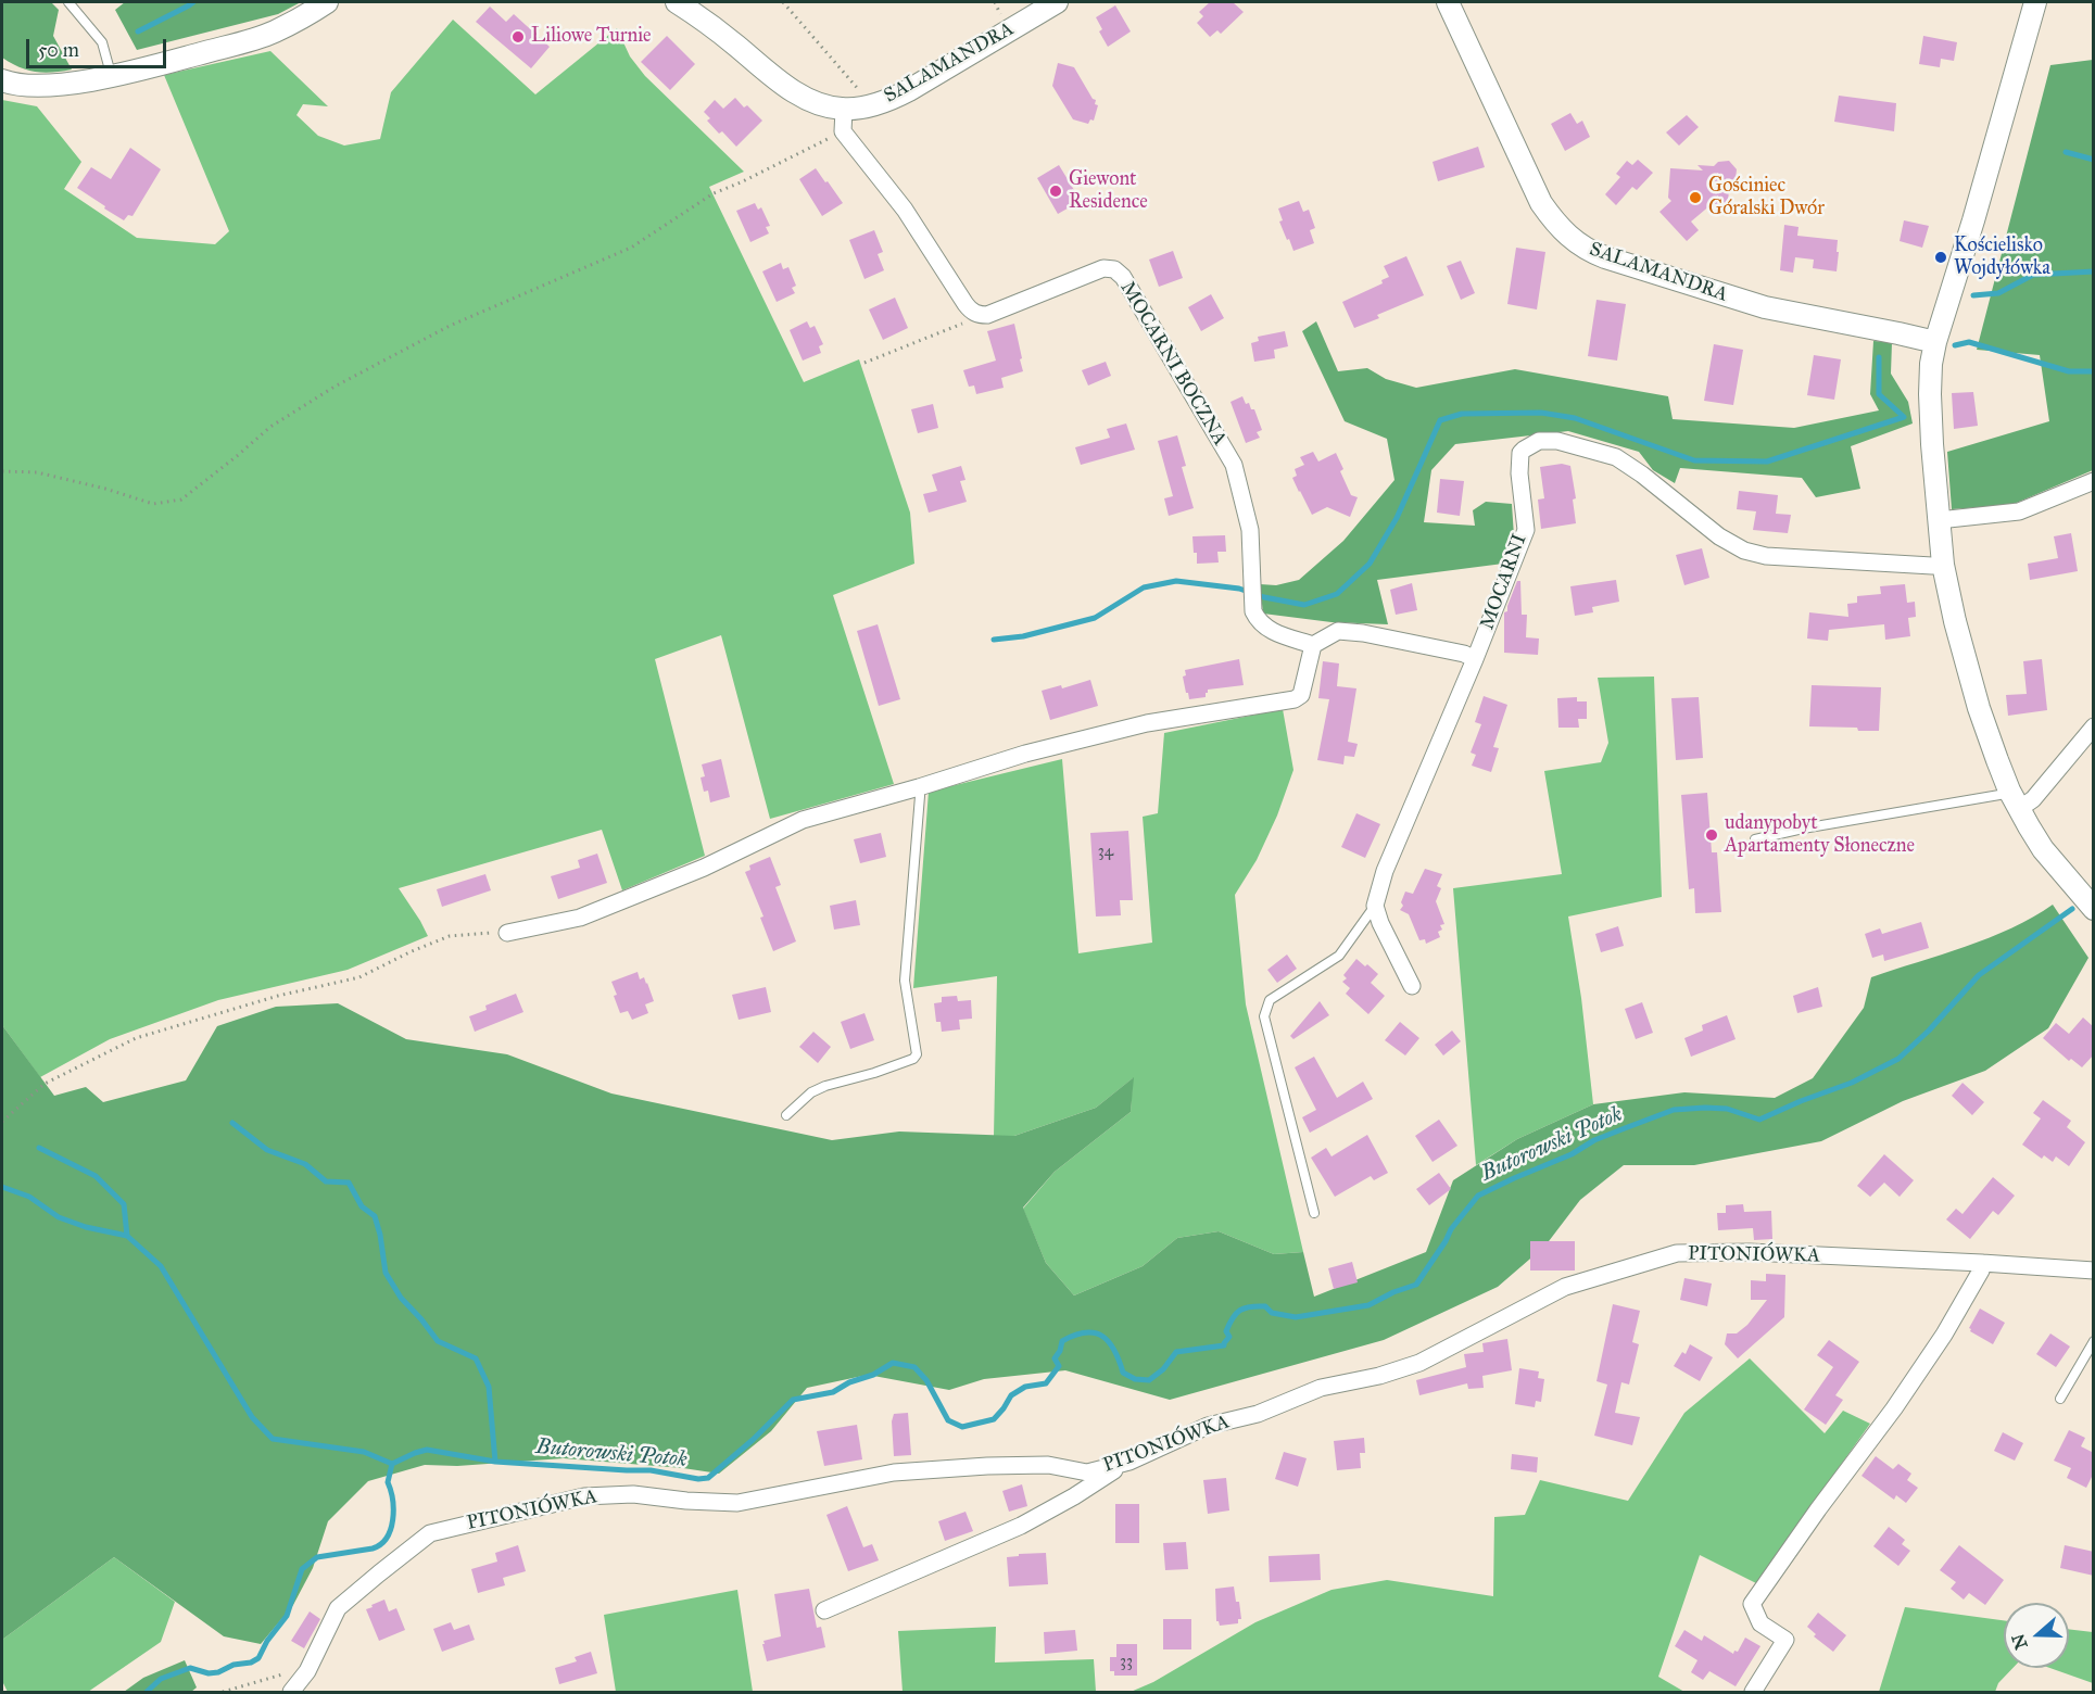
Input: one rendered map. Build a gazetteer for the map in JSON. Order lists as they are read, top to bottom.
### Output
{
  "streets": {
    "street": [
      "SALAMANDRA",
      "MOCARNI BOCZNA",
      "MOCARNI",
      "PITONIÓWKA"
    ]
  },
  "water": ["Butorowski Potok"],
  "places": [
    "Liliowe Turnie",
    "Giewont Residence",
    "Gościniec Góralski Dwór",
    "Kościelisko Wojdyłówka",
    "udanypobyt Apartamenty Słoneczne"
  ],
  "house_numbers": ["34", "33"],
  "scale_bar": "50 m",
  "north": "left"
}
